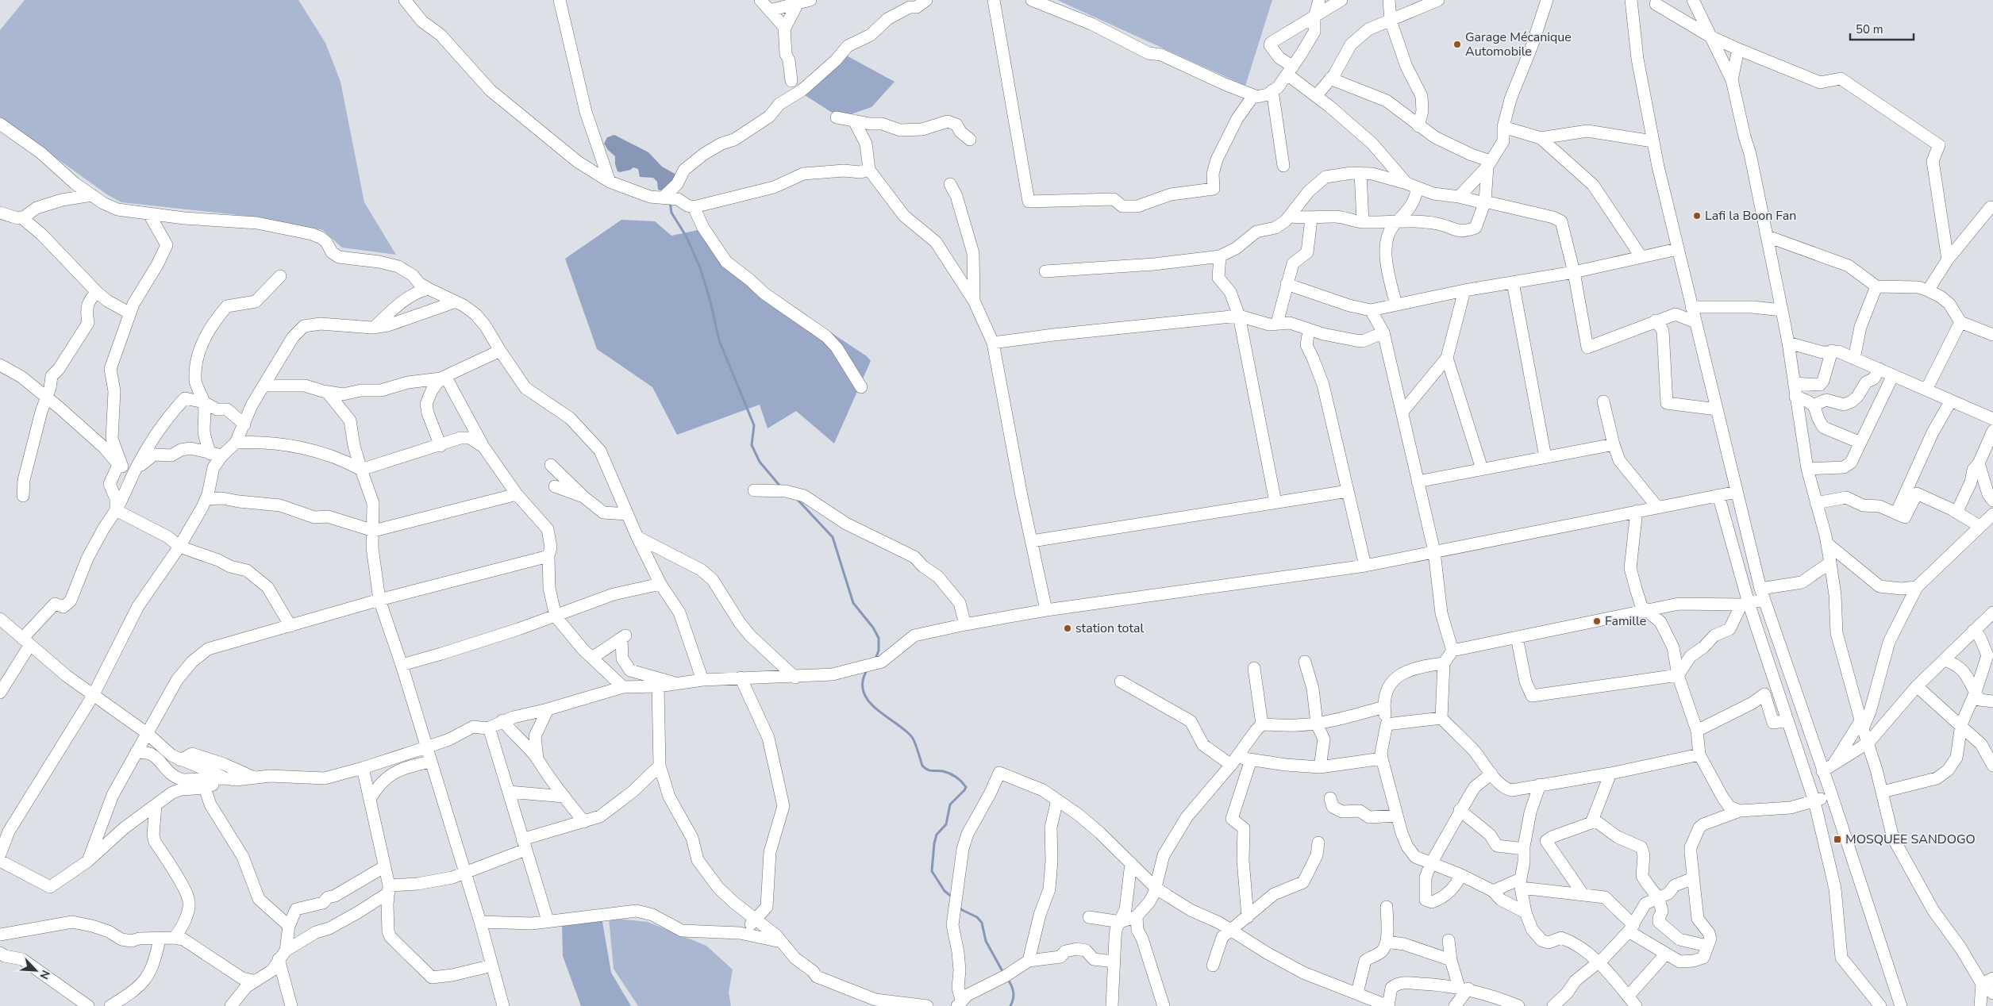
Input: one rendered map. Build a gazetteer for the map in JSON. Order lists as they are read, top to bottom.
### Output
{
  "places": {
    "other": [
      "Garage Mécanique Automobile",
      "Lafi la Boon Fan",
      "Famille",
      "station total"
    ],
    "transit": ["MOSQUEE SANDOGO"]
  },
  "scale_bar": "50 m",
  "north": "bottom right"
}
